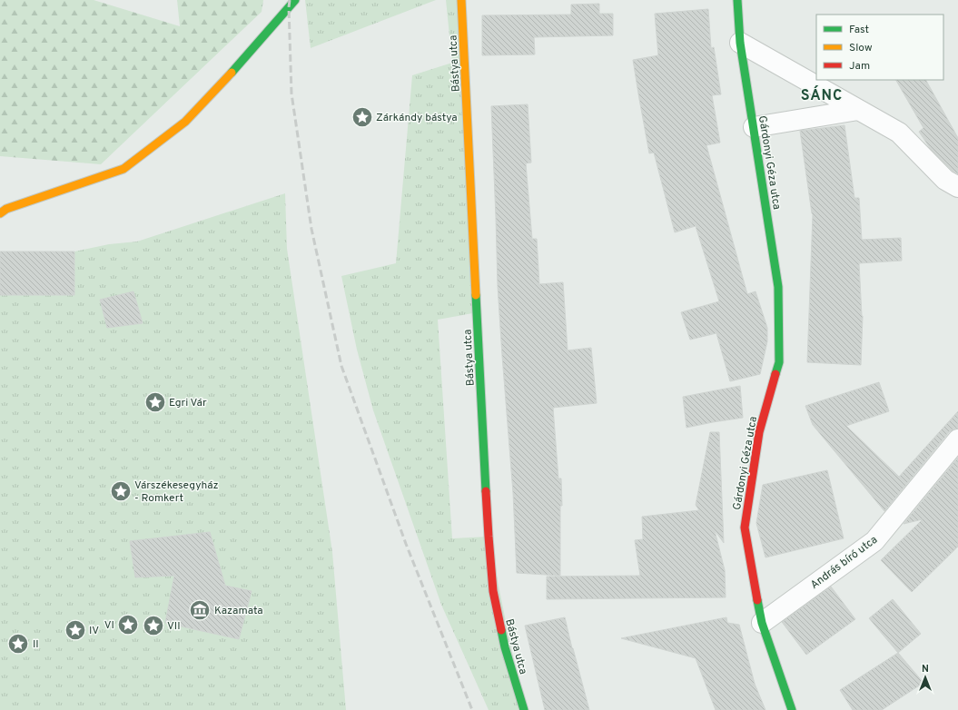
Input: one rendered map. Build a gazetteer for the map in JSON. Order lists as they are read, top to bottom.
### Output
{
  "streets": {
    "street": ["Bástya utca", "Gárdonyi Géza utca", "András bíró utca"]
  },
  "crossings": [
    ["Gárdonyi Géza utca", "András bíró utca"]
  ],
  "districts": ["SÁNC"],
  "places": {
    "place": [
      "Zárkándy bástya",
      "Egri Vár",
      "Várszékesegyház - Romkert",
      "VI",
      "VII",
      "IV",
      "II"
    ],
    "museum": ["Kazamata"]
  },
  "legend": ["Fast", "Slow", "Jam"],
  "north": "top"
}
